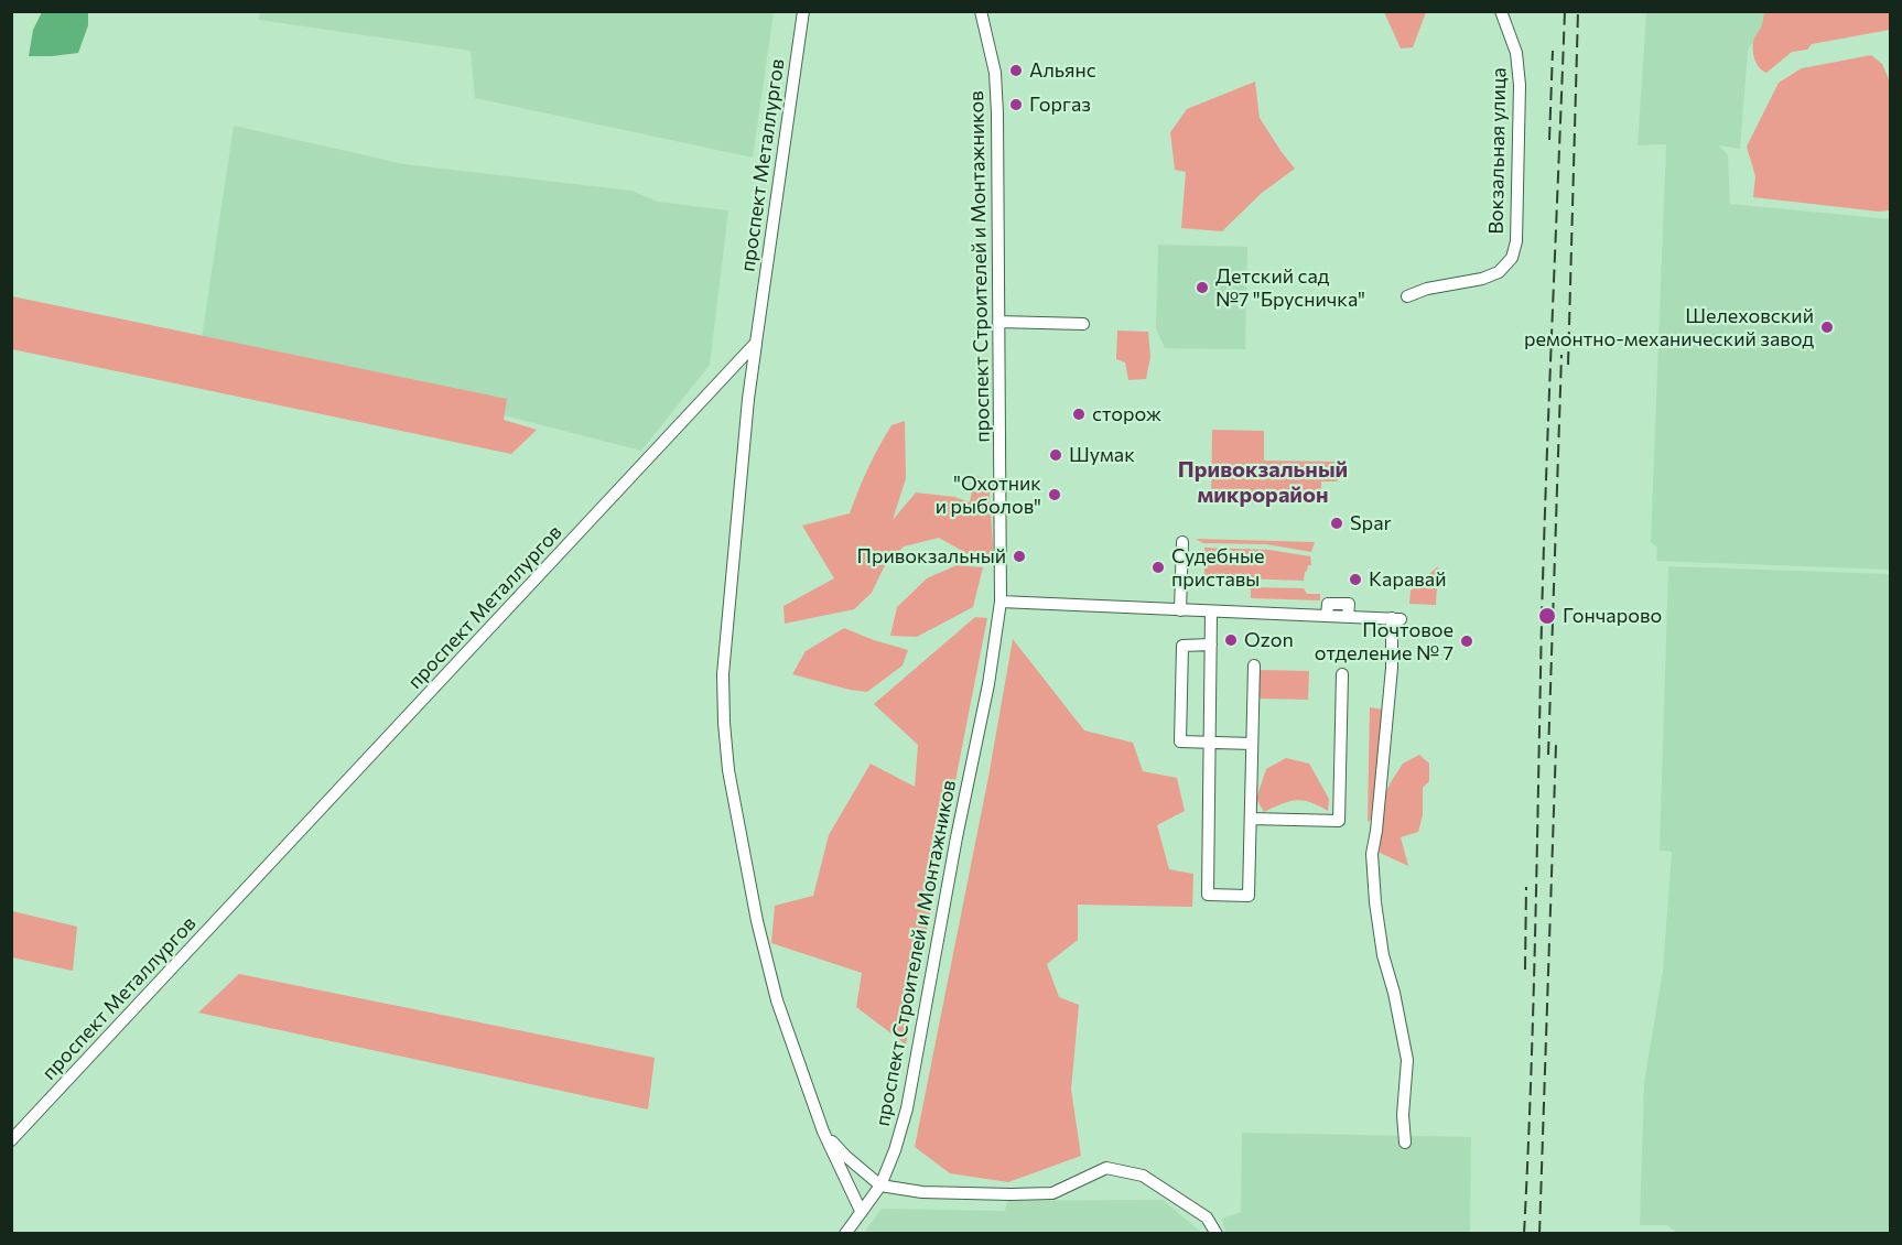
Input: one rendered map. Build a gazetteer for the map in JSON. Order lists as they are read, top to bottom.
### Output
{
  "streets": {
    "street": ["Вокзальная улица", "проспект Металлургов", "проспект Строителей и Монтажников"]
  },
  "districts": ["Привокзальный микрорайон"],
  "places": [
    "Альянс",
    "Горгаз",
    "Детский сад №7 \"Брусничка\"",
    "Шелеховский ремонтно-механический завод",
    "сторож",
    "Шумак",
    "\"Охотник и рыболов\"",
    "Spar",
    "Привокзальный",
    "Судебные приставы",
    "Каравай",
    "Гончарово",
    "Ozon",
    "Почтовое отделение № 7"
  ]
}
